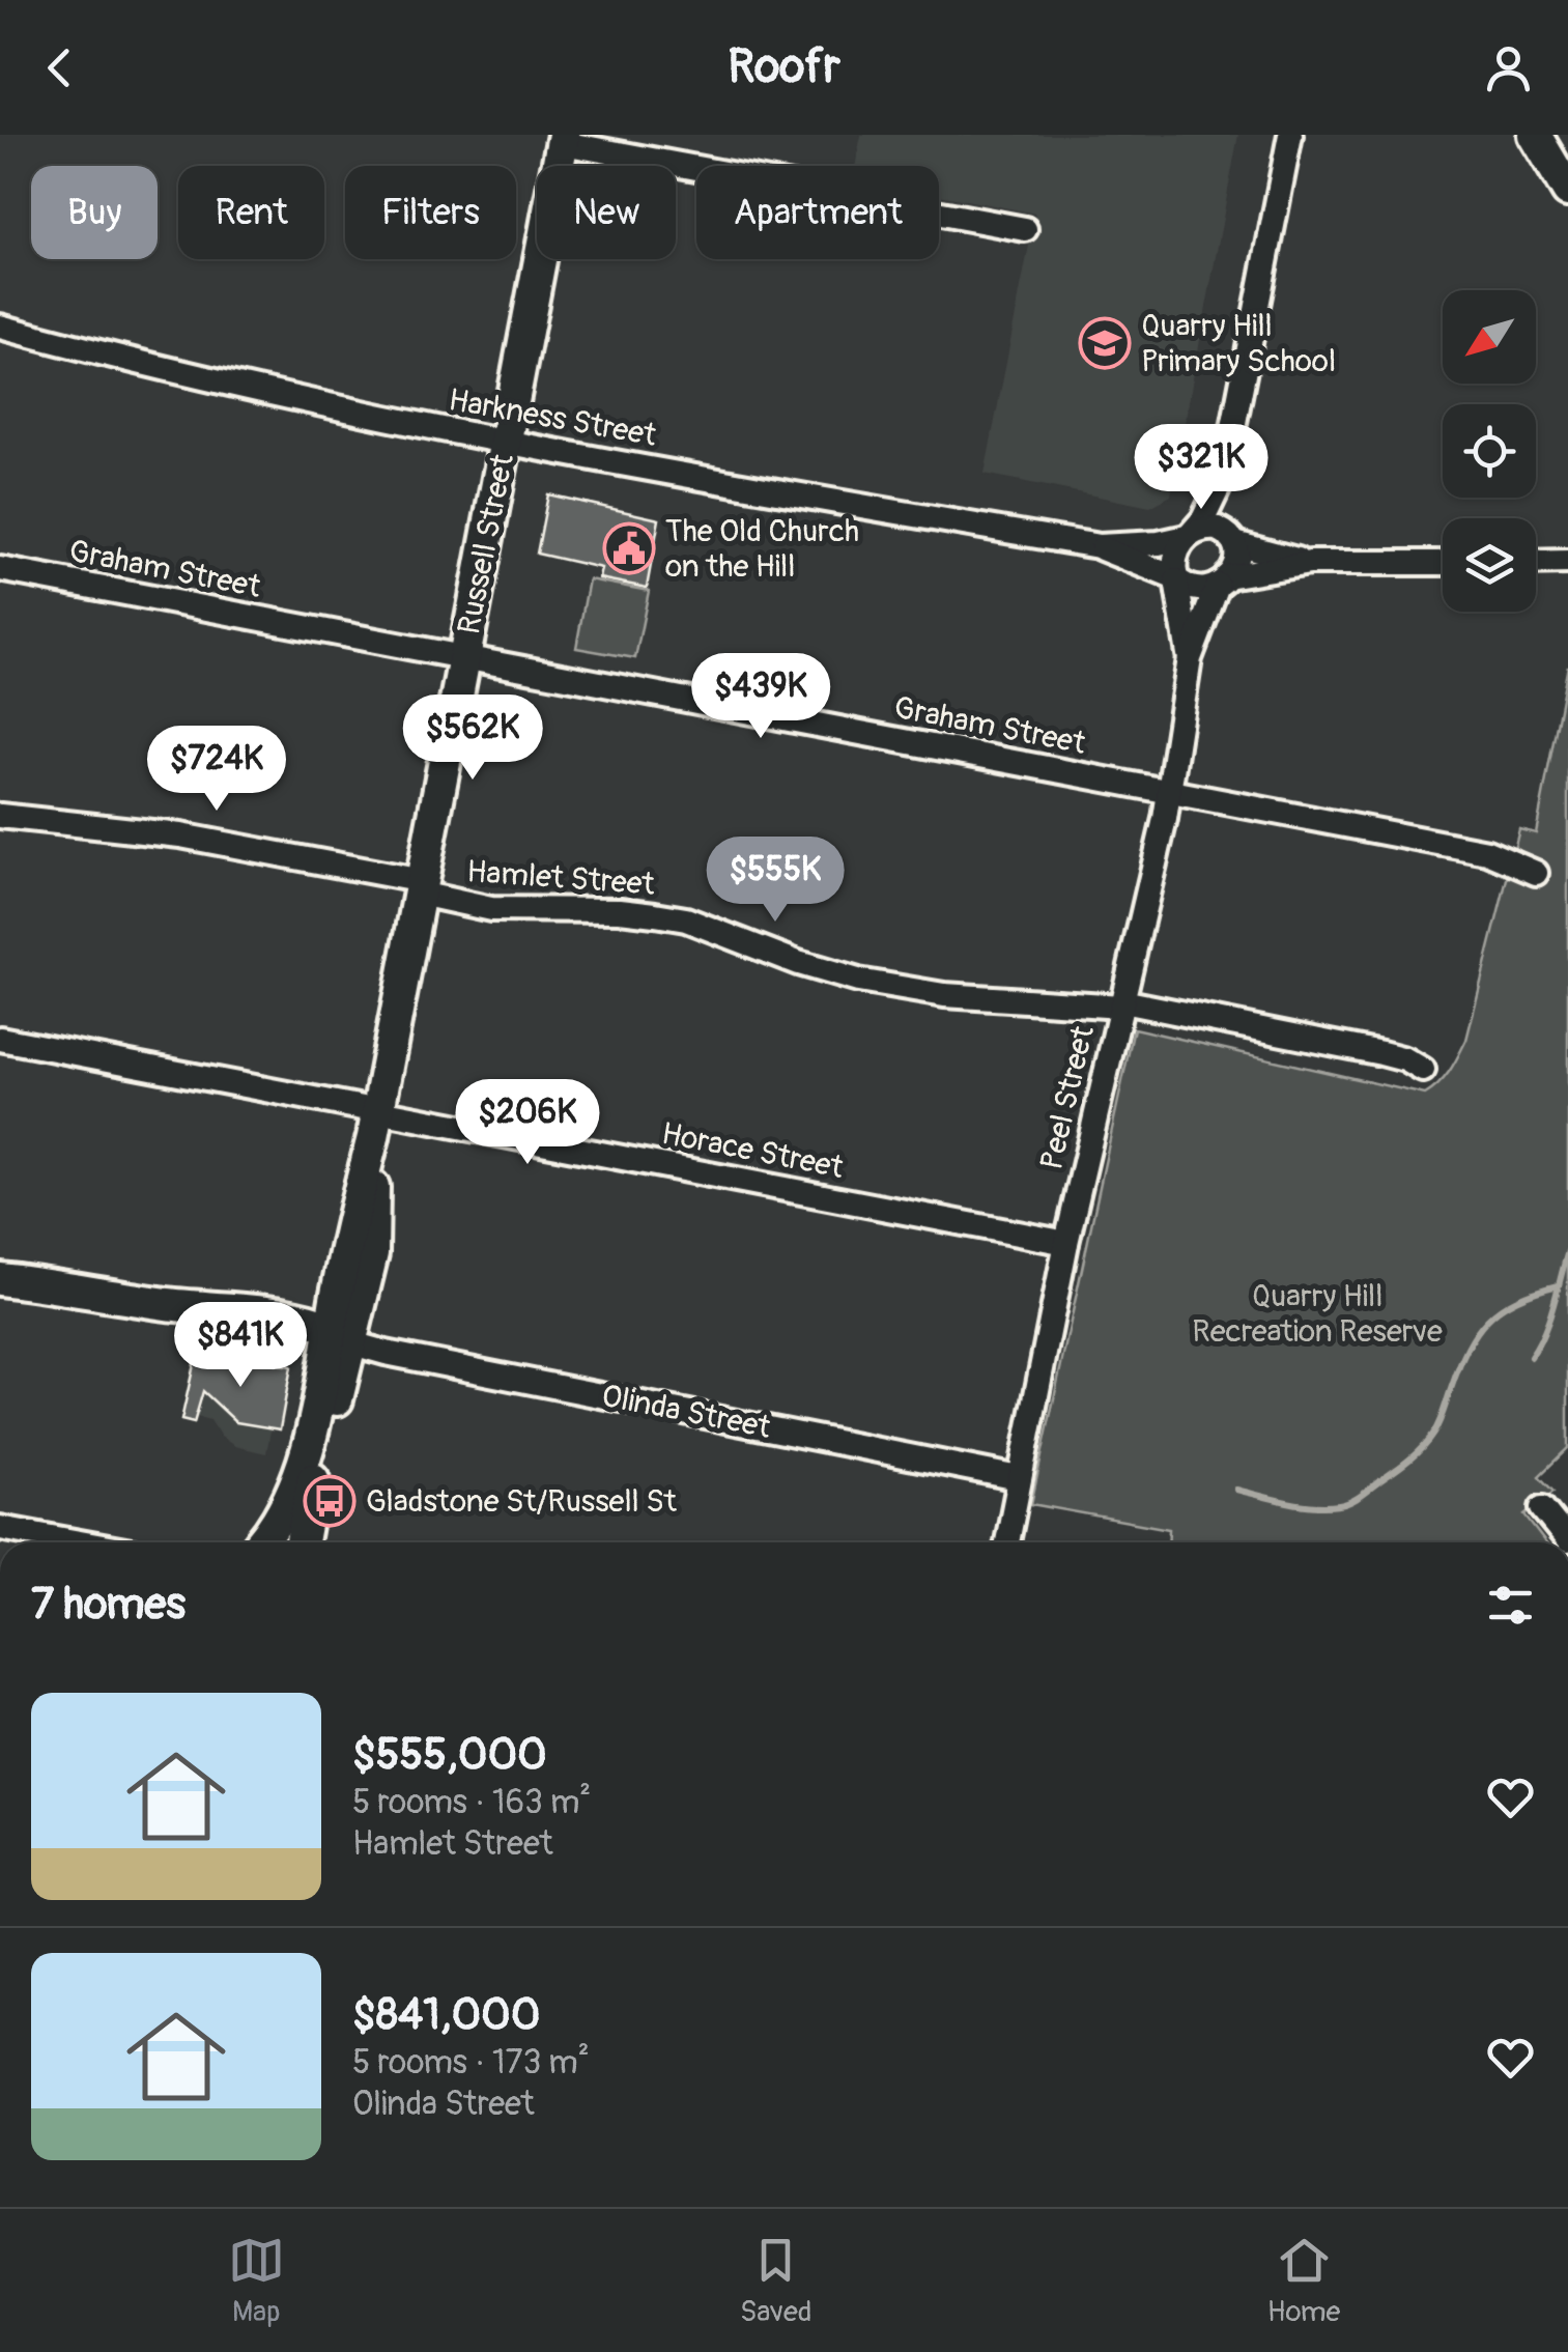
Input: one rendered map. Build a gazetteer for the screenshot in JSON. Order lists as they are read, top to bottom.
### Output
{
  "streets": {
    "street": [
      "Harkness Street",
      "Russell Street",
      "Graham Street",
      "Hamlet Street",
      "Peel Street",
      "Horace Street",
      "Olinda Street"
    ]
  },
  "crossings": [
    ["Harkness Street", "Russell Street"],
    ["Harkness Street", "Peel Street"],
    ["Russell Street", "Graham Street"],
    ["Russell Street", "Hamlet Street"],
    ["Russell Street", "Horace Street"],
    ["Russell Street", "Olinda Street"],
    ["Graham Street", "Peel Street"],
    ["Hamlet Street", "Peel Street"],
    ["Peel Street", "Horace Street"],
    ["Peel Street", "Olinda Street"]
  ],
  "parks": ["Quarry Hill Recreation Reserve"],
  "places": {
    "school or university": ["Quarry Hill Primary School"],
    "public building": ["The Old Church on the Hill"],
    "bus stop": ["Gladstone St/Russell St"]
  },
  "north": "bottom left",
  "page": {
    "header": "Roofr",
    "chip": [
      "Buy",
      "Rent",
      "Filters",
      "New",
      "Apartment"
    ],
    "price": [
      "$321K",
      "$439K",
      "$562K",
      "$724K",
      "$555K",
      "$206K",
      "$841K"
    ],
    "heading": "7 homes",
    "list": [
      {
        "name": "$555,000",
        "note": "5 rooms · 163 m² · Hamlet Street"
      },
      {
        "name": "$841,000",
        "note": "5 rooms · 173 m² · Olinda Street"
      }
    ],
    "tabs": ["Map", "Saved", "Home"]
  }
}
